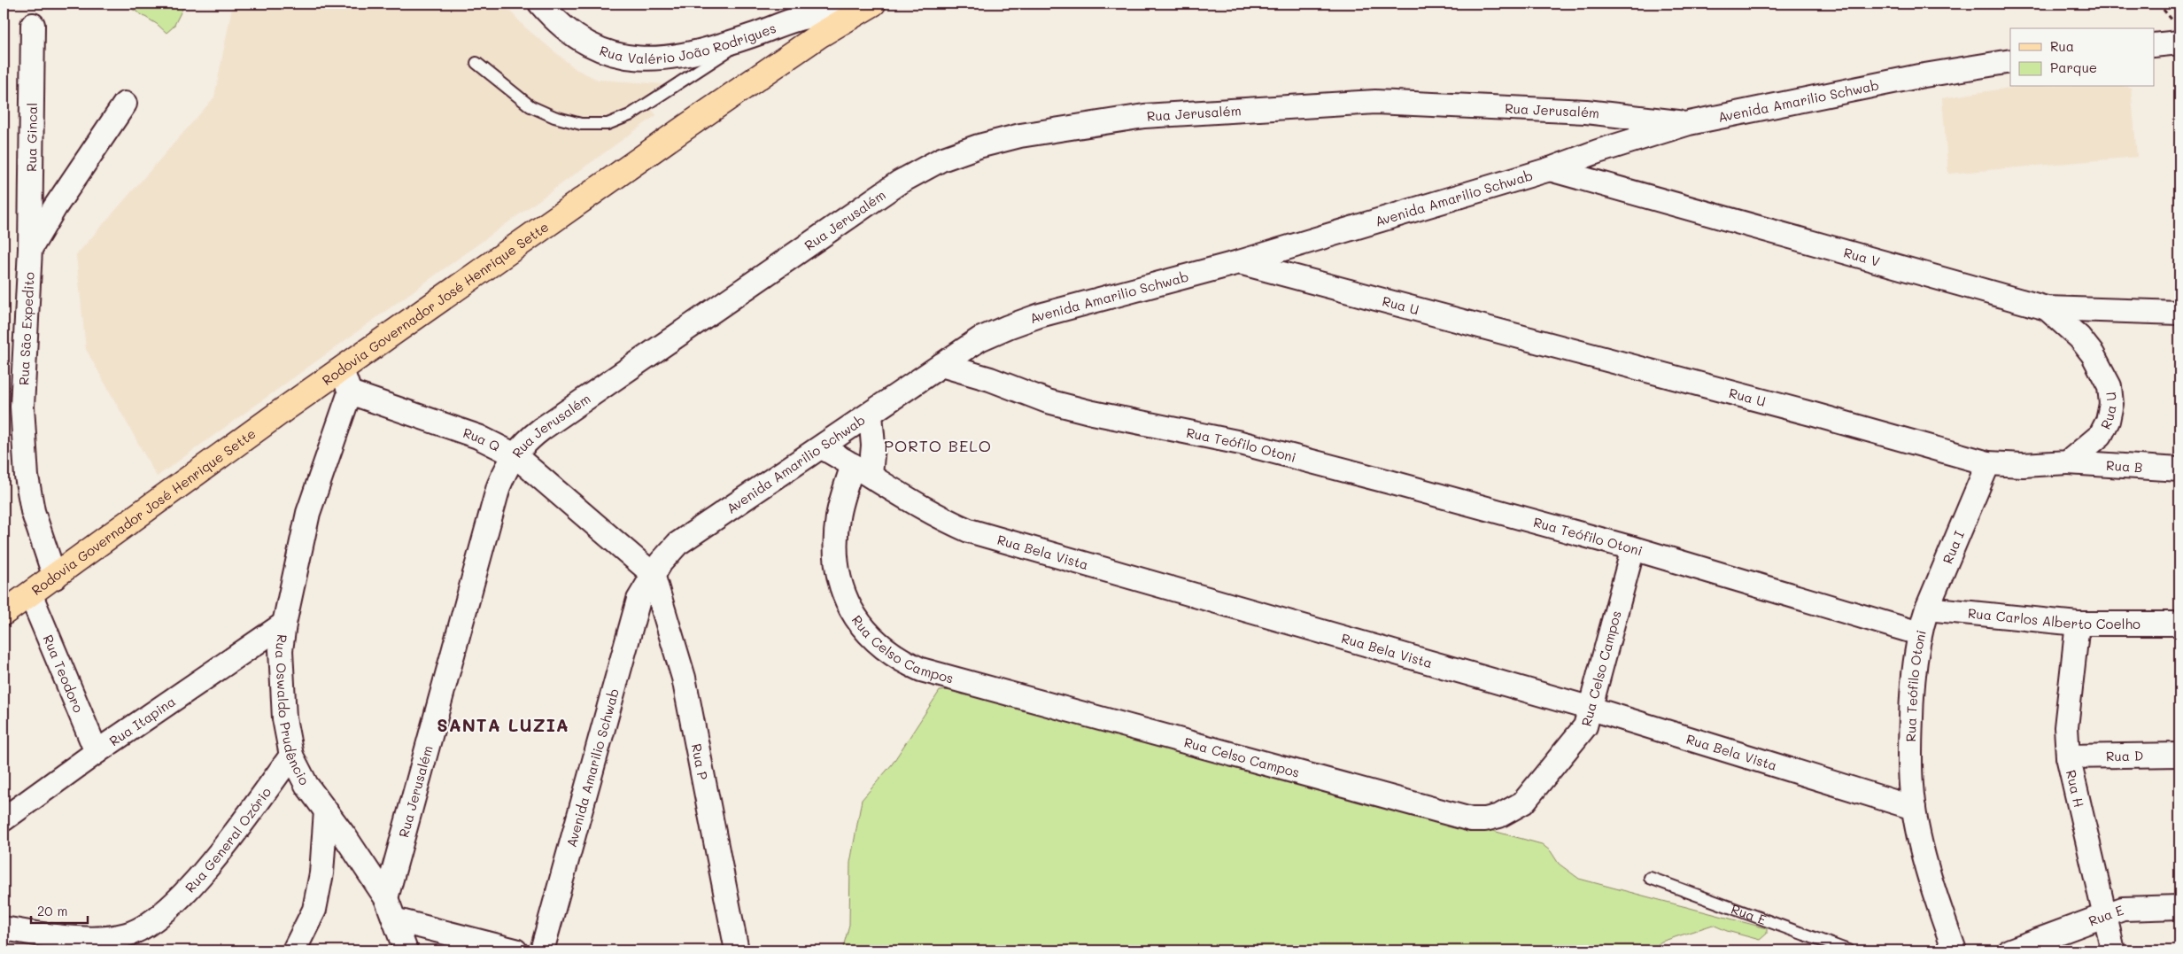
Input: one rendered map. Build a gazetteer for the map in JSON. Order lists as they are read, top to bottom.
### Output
{
  "streets": {
    "main road": ["Rodovia Governador José Henrique Sette"],
    "street": [
      "Rua Valério João Rodrigues",
      "Avenida Amarilio Schwab",
      "Rua Jerusalém",
      "Rua Gincal",
      "Rua V",
      "Rua U",
      "Rua São Expedito",
      "Rua Q",
      "Rua Teófilo Otoni",
      "Rua B",
      "Rua I",
      "Rua Bela Vista",
      "Rua Carlos Alberto Coelho",
      "Rua Celso Campos",
      "Rua Teodoro",
      "Rua Oswaldo Prudêncio",
      "Rua Itapina",
      "Rua D",
      "Rua P",
      "Rua H",
      "Rua General Ozório",
      "Rua E"
    ]
  },
  "crossings": [
    ["Rua Valério João Rodrigues", "Rodovia Governador José Henrique Sette"],
    ["Avenida Amarilio Schwab", "Rua Jerusalém"],
    ["Avenida Amarilio Schwab", "Rua V"],
    ["Avenida Amarilio Schwab", "Rua U"],
    ["Avenida Amarilio Schwab", "Rua Q"],
    ["Avenida Amarilio Schwab", "Rua Teófilo Otoni"],
    ["Avenida Amarilio Schwab", "Rua Bela Vista"],
    ["Avenida Amarilio Schwab", "Rua P"],
    ["Rua Jerusalém", "Rua Q"],
    ["Rua Jerusalém", "Rua Oswaldo Prudêncio"],
    ["Rua Gincal", "Rua São Expedito"],
    ["Rua V", "Rua U"],
    ["Rodovia Governador José Henrique Sette", "Rua São Expedito"],
    ["Rodovia Governador José Henrique Sette", "Rua Teodoro"],
    ["Rua U", "Rua B"],
    ["Rua U", "Rua I"],
    ["Rua Q", "Rua Oswaldo Prudêncio"],
    ["Rua Q", "Rua P"],
    ["Rua Teófilo Otoni", "Rua I"],
    ["Rua Teófilo Otoni", "Rua Bela Vista"],
    ["Rua Teófilo Otoni", "Rua Celso Campos"],
    ["Rua I", "Rua Carlos Alberto Coelho"],
    ["Rua Bela Vista", "Rua Celso Campos"],
    ["Rua Carlos Alberto Coelho", "Rua H"],
    ["Rua Teodoro", "Rua Itapina"],
    ["Rua Oswaldo Prudêncio", "Rua Itapina"],
    ["Rua Oswaldo Prudêncio", "Rua General Ozório"],
    ["Rua D", "Rua H"],
    ["Rua H", "Rua E"]
  ],
  "districts": ["PORTO BELO", "SANTA LUZIA"],
  "legend": ["Rua", "Parque"],
  "scale_bar": "20 m"
}
